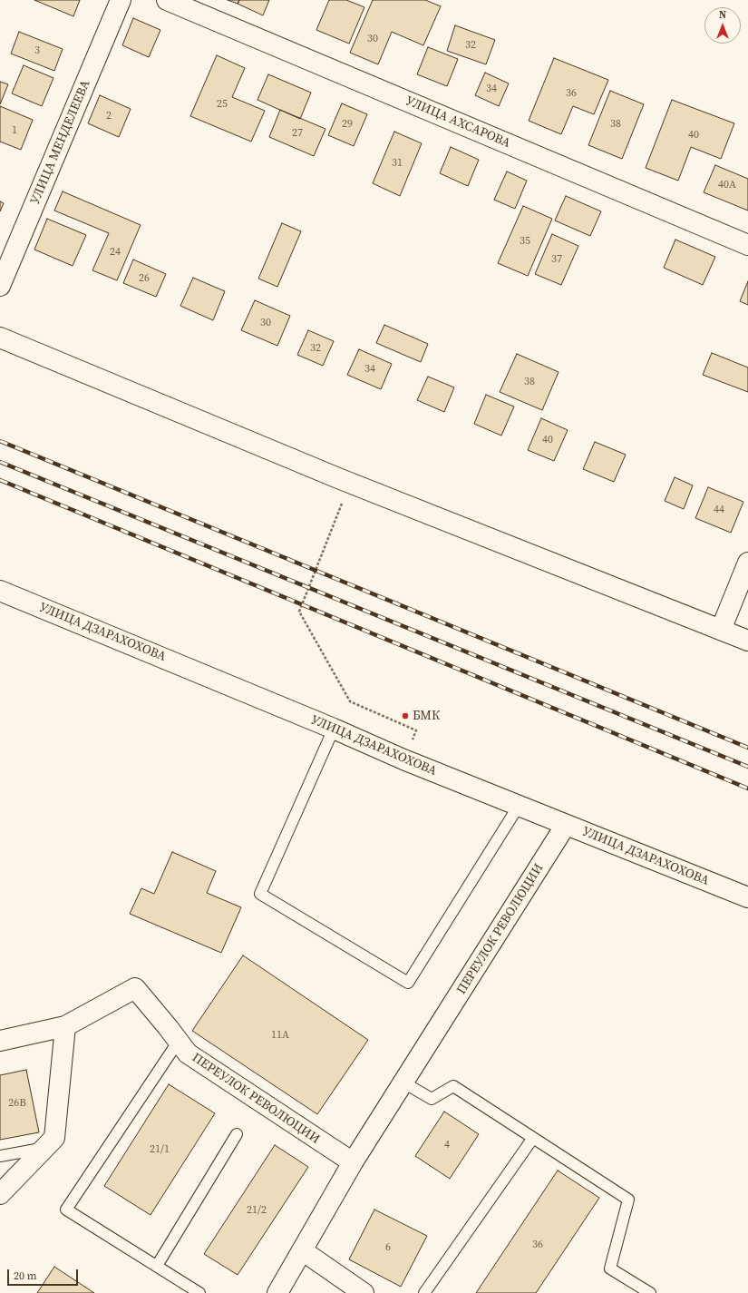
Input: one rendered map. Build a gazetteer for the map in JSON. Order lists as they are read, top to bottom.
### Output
{
  "streets": {
    "street": [
      "УЛИЦА АХСАРОВА",
      "УЛИЦА МЕНДЕЛЕЕВА",
      "УЛИЦА ДЗАРАХОХОВА",
      "ПЕРЕУЛОК РЕВОЛЮЦИИ"
    ]
  },
  "crossings": [
    ["УЛИЦА ДЗАРАХОХОВА", "ПЕРЕУЛОК РЕВОЛЮЦИИ"]
  ],
  "places": ["БМК"],
  "house_numbers": [
    "30",
    "32",
    "3",
    "34",
    "36",
    "25",
    "2",
    "29",
    "38",
    "1",
    "27",
    "40",
    "31",
    "40А",
    "35",
    "24",
    "37",
    "26",
    "30",
    "32",
    "34",
    "38",
    "40",
    "44",
    "11А",
    "26В",
    "4",
    "21/1",
    "21/2",
    "36",
    "6"
  ],
  "scale_bar": "20 m",
  "north": "top"
}
